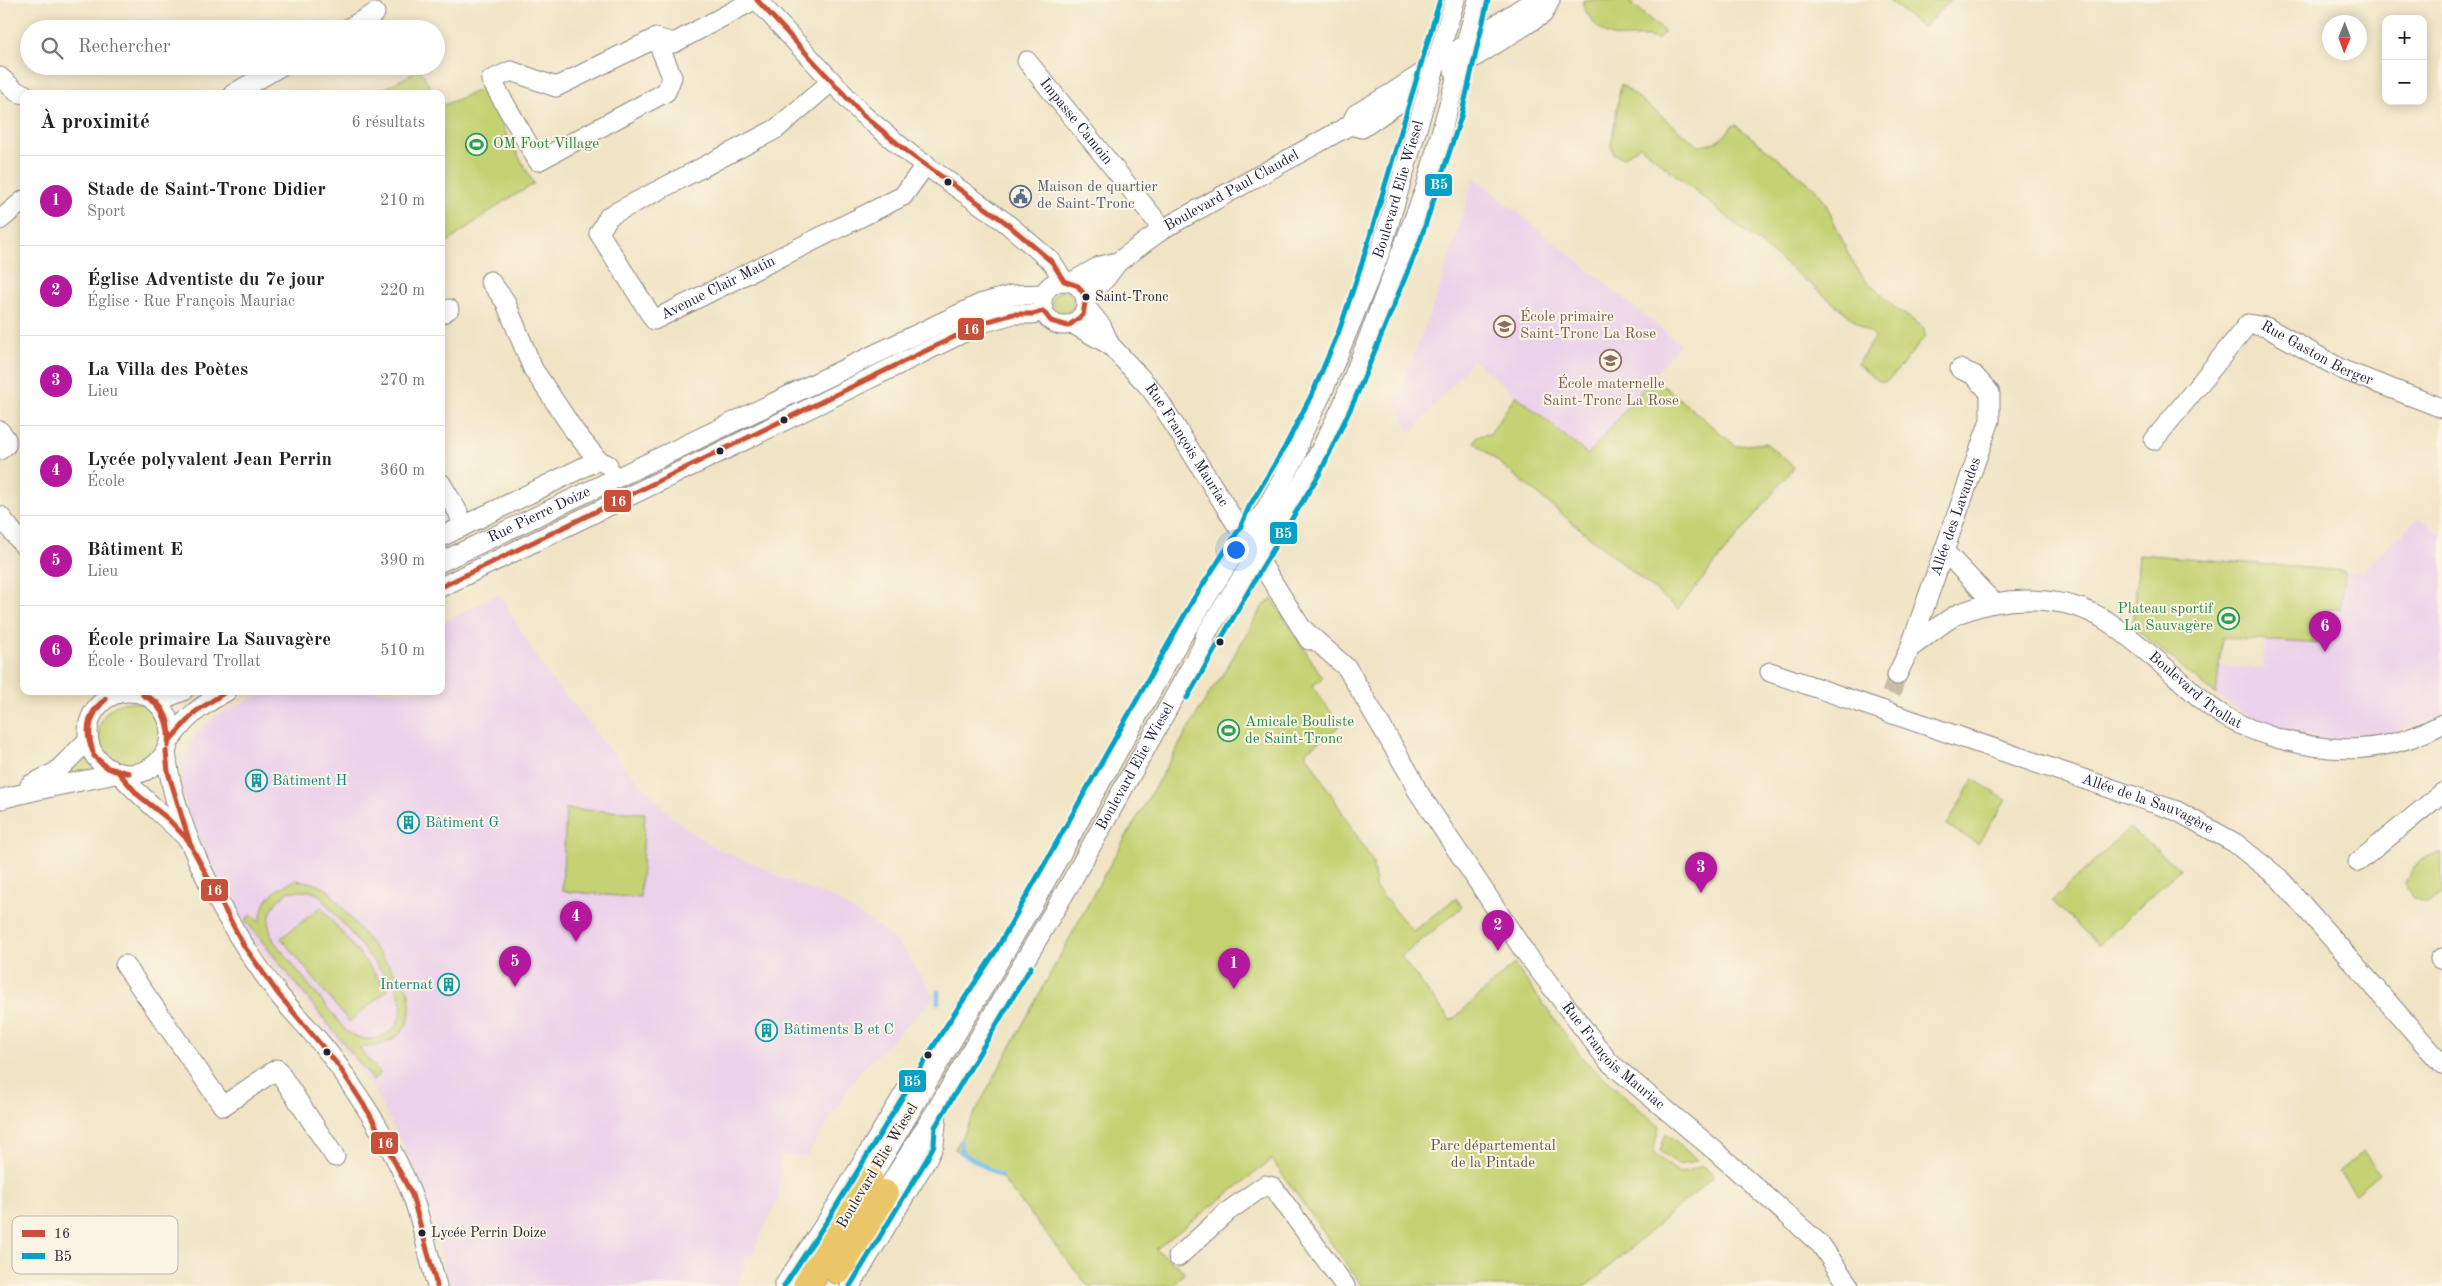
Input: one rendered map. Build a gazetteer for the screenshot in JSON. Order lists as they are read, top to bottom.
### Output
{
  "streets": {
    "highway": ["Boulevard Elie Wiesel"],
    "street": [
      "Impasse Camoin",
      "Boulevard Paul Claudel",
      "Avenue Clair Matin",
      "Rue Gaston Berger",
      "Rue François Mauriac",
      "Rue Pierre Doize",
      "Allée des Lavandes",
      "Boulevard Trollat",
      "Allée de la Sauvagère"
    ]
  },
  "crossings": [
    ["Impasse Camoin", "Boulevard Paul Claudel"],
    ["Boulevard Elie Wiesel", "Boulevard Paul Claudel"],
    ["Boulevard Elie Wiesel", "Rue François Mauriac"],
    ["Boulevard Paul Claudel", "Rue François Mauriac"],
    ["Boulevard Paul Claudel", "Rue Pierre Doize"],
    ["Avenue Clair Matin", "Rue François Mauriac"],
    ["Rue François Mauriac", "Rue Pierre Doize"],
    ["Allée des Lavandes", "Boulevard Trollat"]
  ],
  "parks": ["Parc départemental de la Pintade"],
  "places": {
    "sports": ["OM Foot Village", "Plateau sportif La Sauvagère", "Amicale Bouliste de Saint-Tronc"],
    "public building": ["Maison de quartier de Saint-Tronc"],
    "other": ["Saint-Tronc", "Lycée Perrin Doize"],
    "school or university": ["École primaire Saint-Tronc La Rose", "École maternelle Saint-Tronc La Rose"],
    "building": [
      "Bâtiment H",
      "Bâtiment G",
      "Internat",
      "Bâtiments B et C"
    ]
  },
  "lines": ["transit line 16", "transit line B5"],
  "legend": ["16", "B5"],
  "north": "bottom",
  "page": {
    "map_buttons": ["+", "−"],
    "search": "Rechercher",
    "heading": ["À proximité", "6 résultats"],
    "list": [
      {
        "mark": "1",
        "name": "Stade de Saint-Tronc Didier",
        "note": "Sport",
        "value": "210 m"
      },
      {
        "mark": "2",
        "name": "Église Adventiste du 7e jour",
        "note": "Église · Rue François Mauriac",
        "value": "220 m"
      },
      {
        "mark": "3",
        "name": "La Villa des Poètes",
        "note": "Lieu",
        "value": "270 m"
      },
      {
        "mark": "4",
        "name": "Lycée polyvalent Jean Perrin",
        "note": "École",
        "value": "360 m"
      },
      {
        "mark": "5",
        "name": "Bâtiment E",
        "note": "Lieu",
        "value": "390 m"
      },
      {
        "mark": "6",
        "name": "École primaire La Sauvagère",
        "note": "École · Boulevard Trollat",
        "value": "510 m"
      }
    ],
    "pins": [
      "6",
      "3",
      "4",
      "2",
      "5",
      "1"
    ]
  }
}
